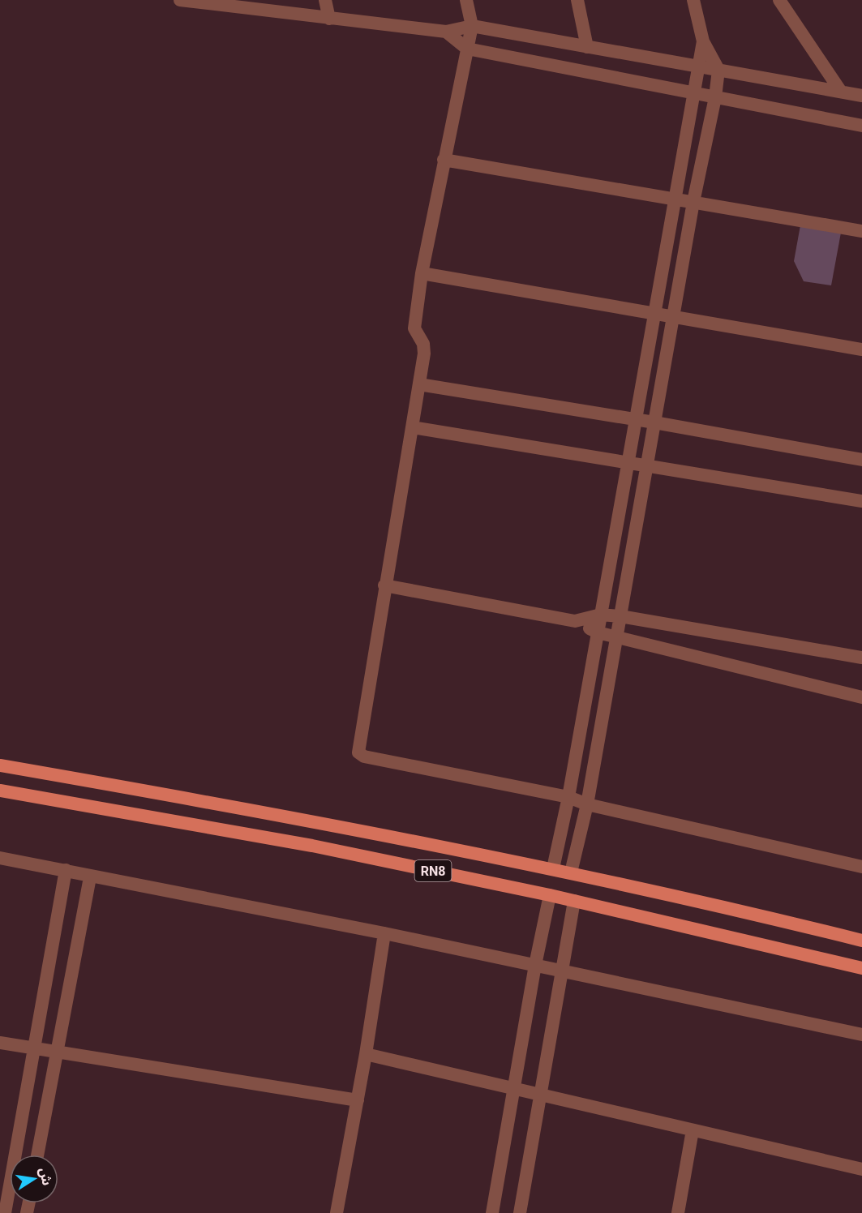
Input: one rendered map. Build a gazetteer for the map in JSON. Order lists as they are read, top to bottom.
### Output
{
  "streets": {
    "main road": ["RN8"]
  },
  "north": "right"
}
